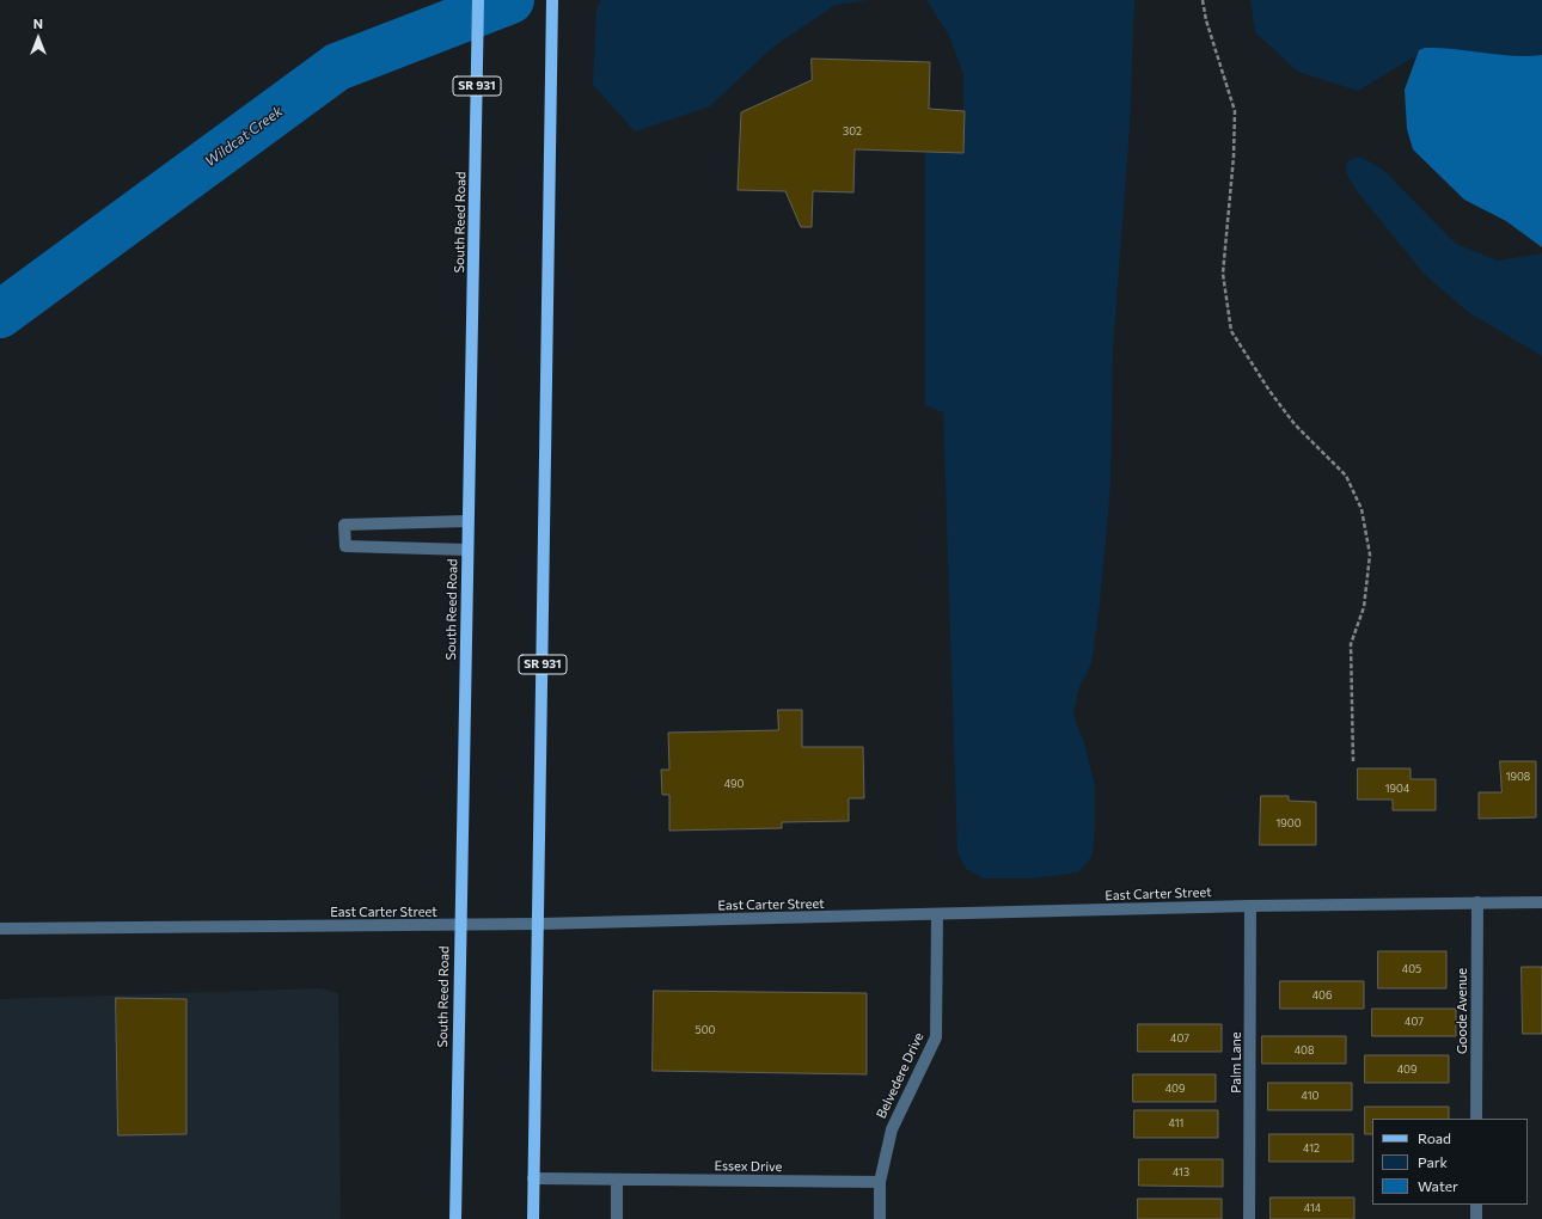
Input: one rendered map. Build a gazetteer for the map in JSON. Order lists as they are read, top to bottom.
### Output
{
  "streets": {
    "main road": ["SR 931", "South Reed Road"],
    "street": [
      "East Carter Street",
      "Goode Avenue",
      "Palm Lane",
      "Belvedere Drive",
      "Essex Drive"
    ]
  },
  "crossings": [
    ["SR 931", "East Carter Street"],
    ["SR 931", "Essex Drive"],
    ["South Reed Road", "East Carter Street"],
    ["East Carter Street", "Goode Avenue"],
    ["East Carter Street", "Palm Lane"],
    ["East Carter Street", "Belvedere Drive"],
    ["Belvedere Drive", "Essex Drive"]
  ],
  "water": ["Wildcat Creek"],
  "house_numbers": [
    "302",
    "1908",
    "490",
    "1904",
    "1900",
    "405",
    "406",
    "407",
    "500",
    "407",
    "408",
    "409",
    "409",
    "410",
    "411",
    "412",
    "413",
    "414"
  ],
  "legend": ["Road", "Park", "Water"],
  "north": "top"
}
